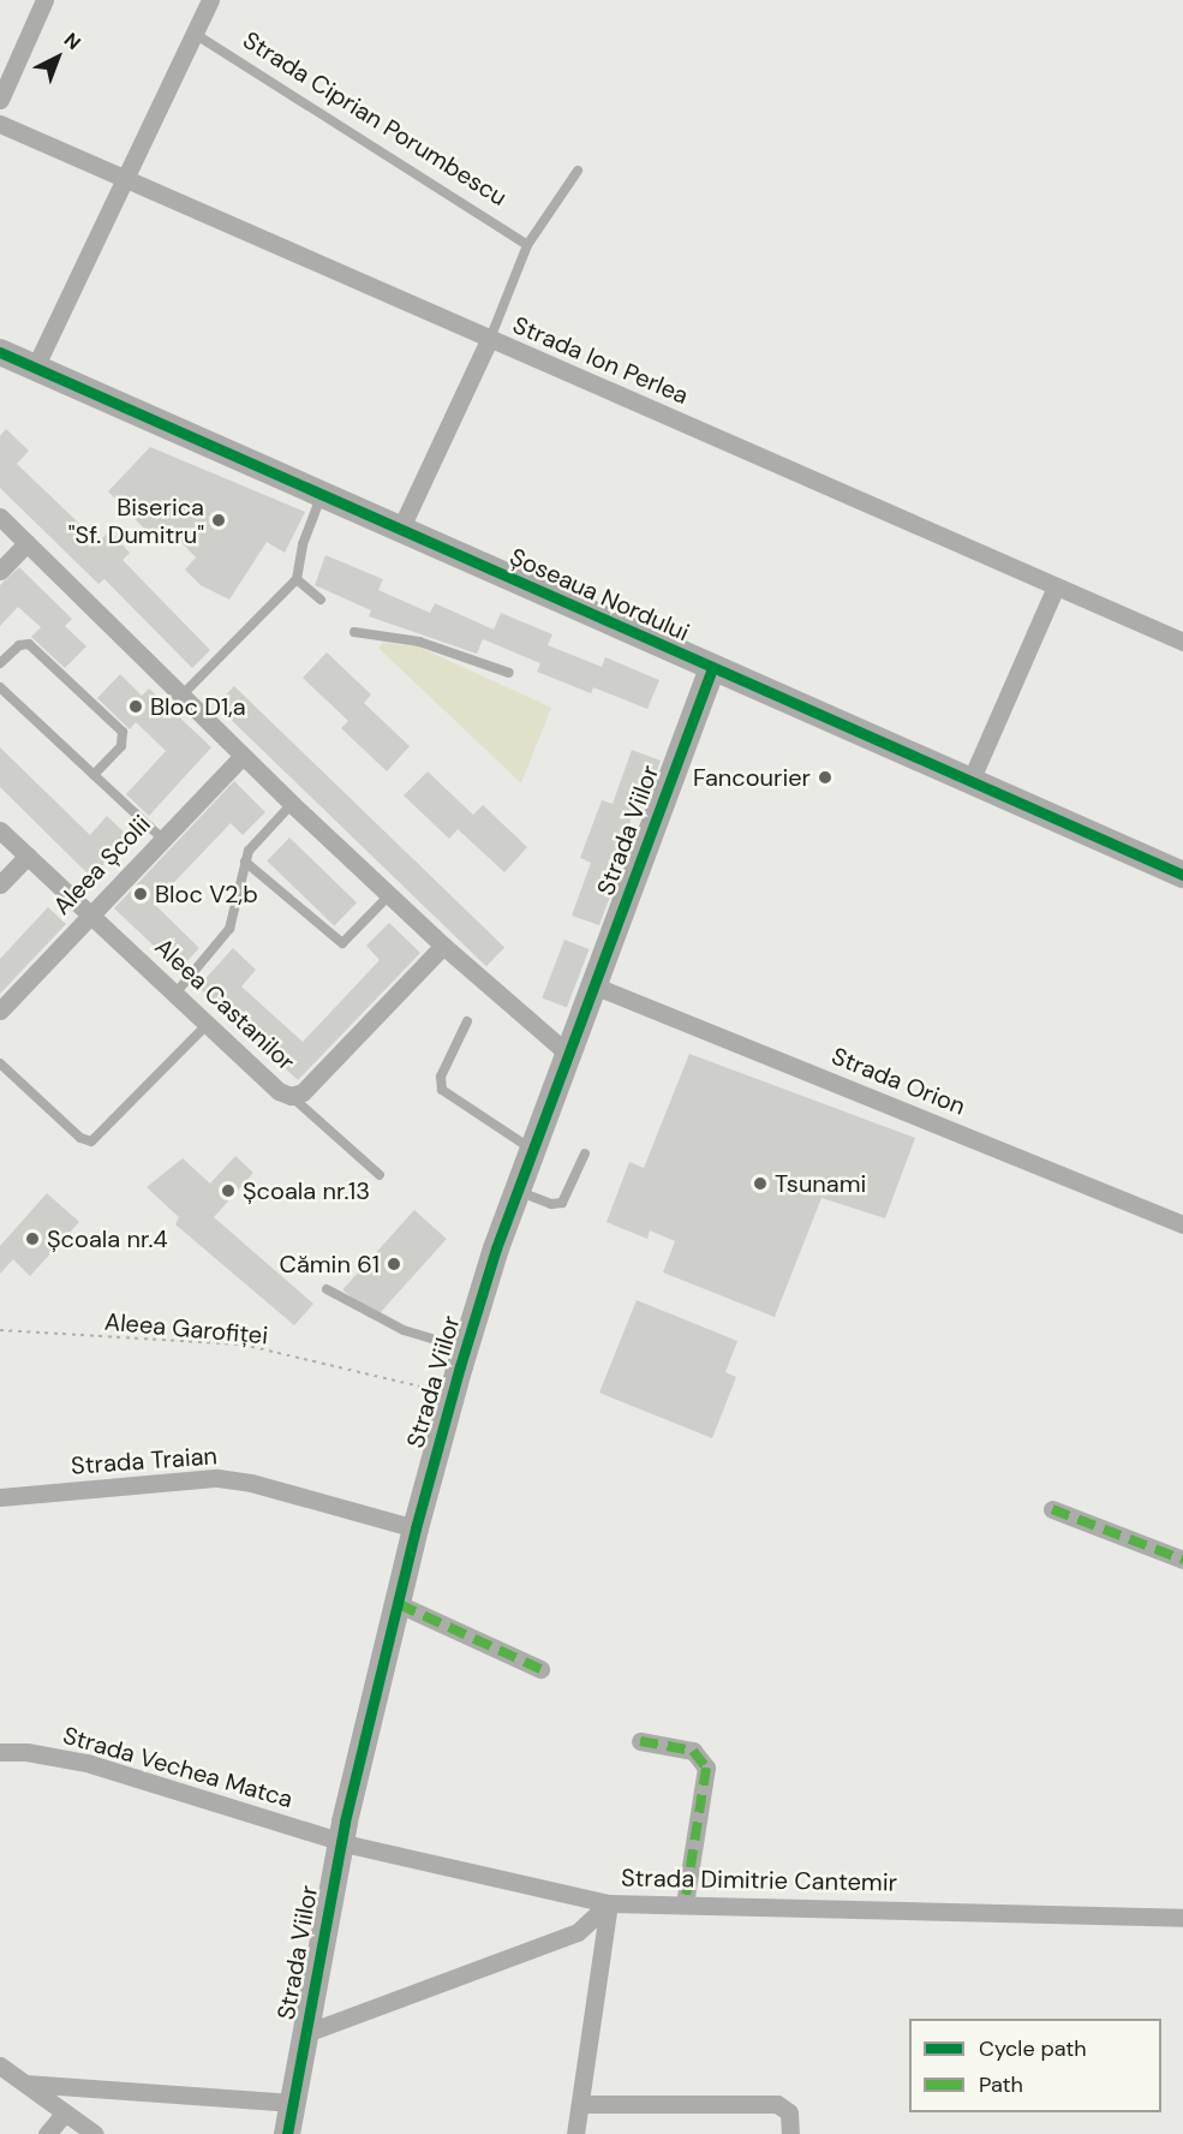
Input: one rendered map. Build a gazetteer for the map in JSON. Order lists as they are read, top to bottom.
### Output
{
  "streets": {
    "street": [
      "Strada Ion Perlea",
      "Șoseaua Nordului",
      "Strada Viilor",
      "Aleea Școlii",
      "Aleea Castanilor",
      "Strada Orion",
      "Strada Traian",
      "Strada Vechea Matca",
      "Strada Dimitrie Cantemir"
    ],
    "lane": ["Strada Ciprian Porumbescu"],
    "path": ["Aleea Garofiței"]
  },
  "crossings": [
    ["Șoseaua Nordului", "Strada Viilor"],
    ["Strada Viilor", "Strada Orion"],
    ["Strada Viilor", "Aleea Garofiței"],
    ["Strada Viilor", "Strada Traian"],
    ["Strada Viilor", "Strada Vechea Matca"],
    ["Strada Viilor", "Strada Dimitrie Cantemir"],
    ["Aleea Școlii", "Aleea Castanilor"],
    ["Strada Vechea Matca", "Strada Dimitrie Cantemir"]
  ],
  "places": [
    "Biserica \"Sf. Dumitru\"",
    "Bloc D1,a",
    "Fancourier",
    "Bloc V2,b",
    "Tsunami",
    "Școala nr.13",
    "Școala nr.4",
    "Cămin 61"
  ],
  "legend": ["Cycle path", "Path"],
  "north": "top right"
}
